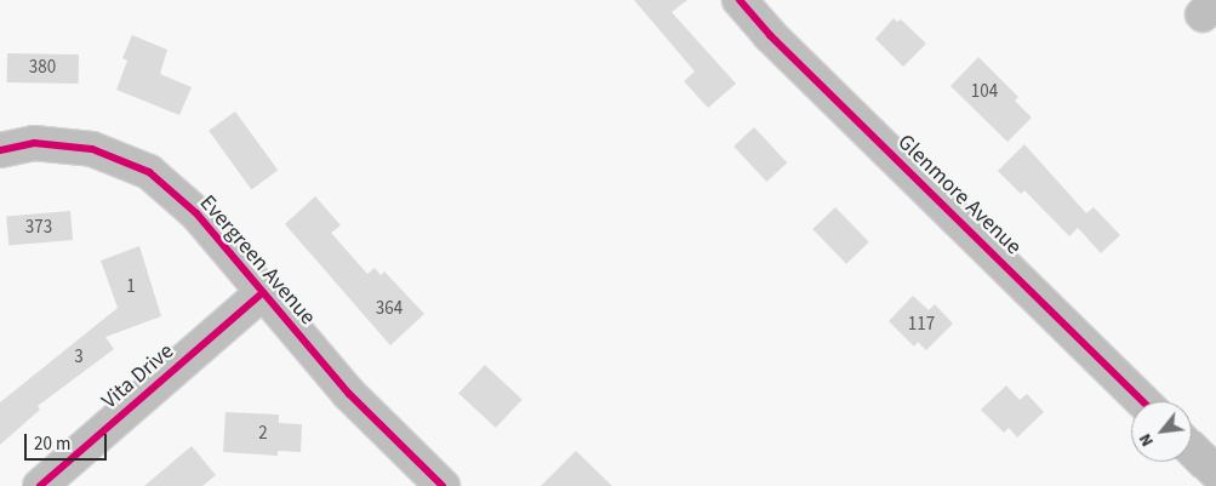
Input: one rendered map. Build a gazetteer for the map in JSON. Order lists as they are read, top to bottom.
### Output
{
  "streets": {
    "street": ["Glenmore Avenue", "Evergreen Avenue", "Vita Drive"]
  },
  "crossings": [
    ["Evergreen Avenue", "Vita Drive"]
  ],
  "house_numbers": [
    "380",
    "104",
    "373",
    "1",
    "364",
    "117",
    "3",
    "2"
  ],
  "scale_bar": "20 m",
  "north": "bottom left"
}
